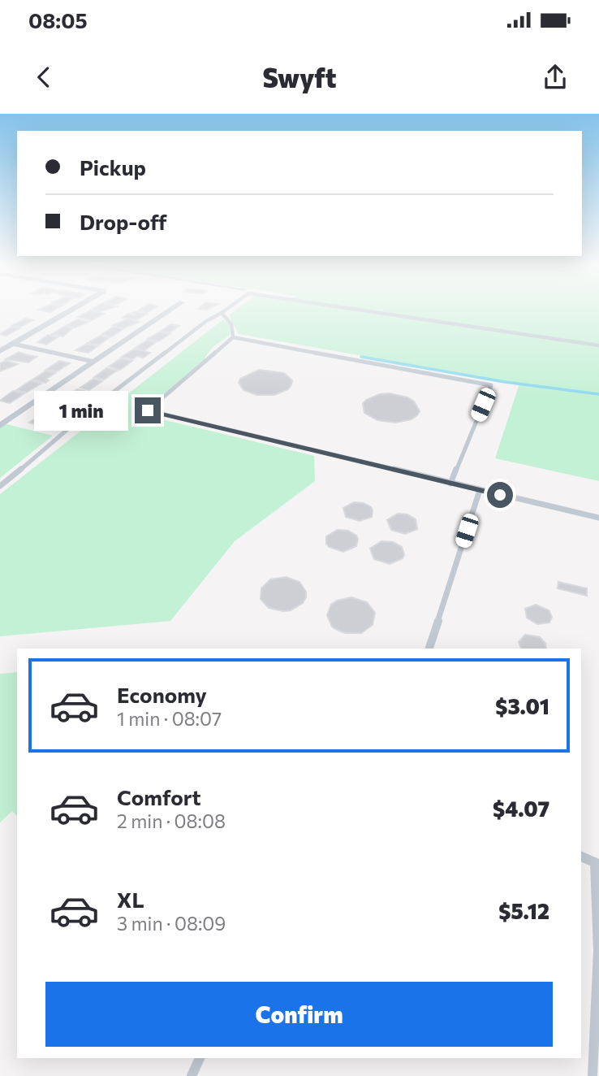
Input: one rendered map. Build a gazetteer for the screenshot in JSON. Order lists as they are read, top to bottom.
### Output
{
  "page": {
    "status": "08:05",
    "header": "Swyft",
    "banner": ["Pickup", "Drop-off"],
    "bubble": "1 min",
    "list": [
      {
        "name": "Economy",
        "note": "1 min · 08:07",
        "value": "$3.01"
      },
      {
        "name": "Comfort",
        "note": "2 min · 08:08",
        "value": "$4.07"
      },
      {
        "name": "XL",
        "note": "3 min · 08:09",
        "value": "$5.12"
      }
    ],
    "buttons": "Confirm"
  }
}
